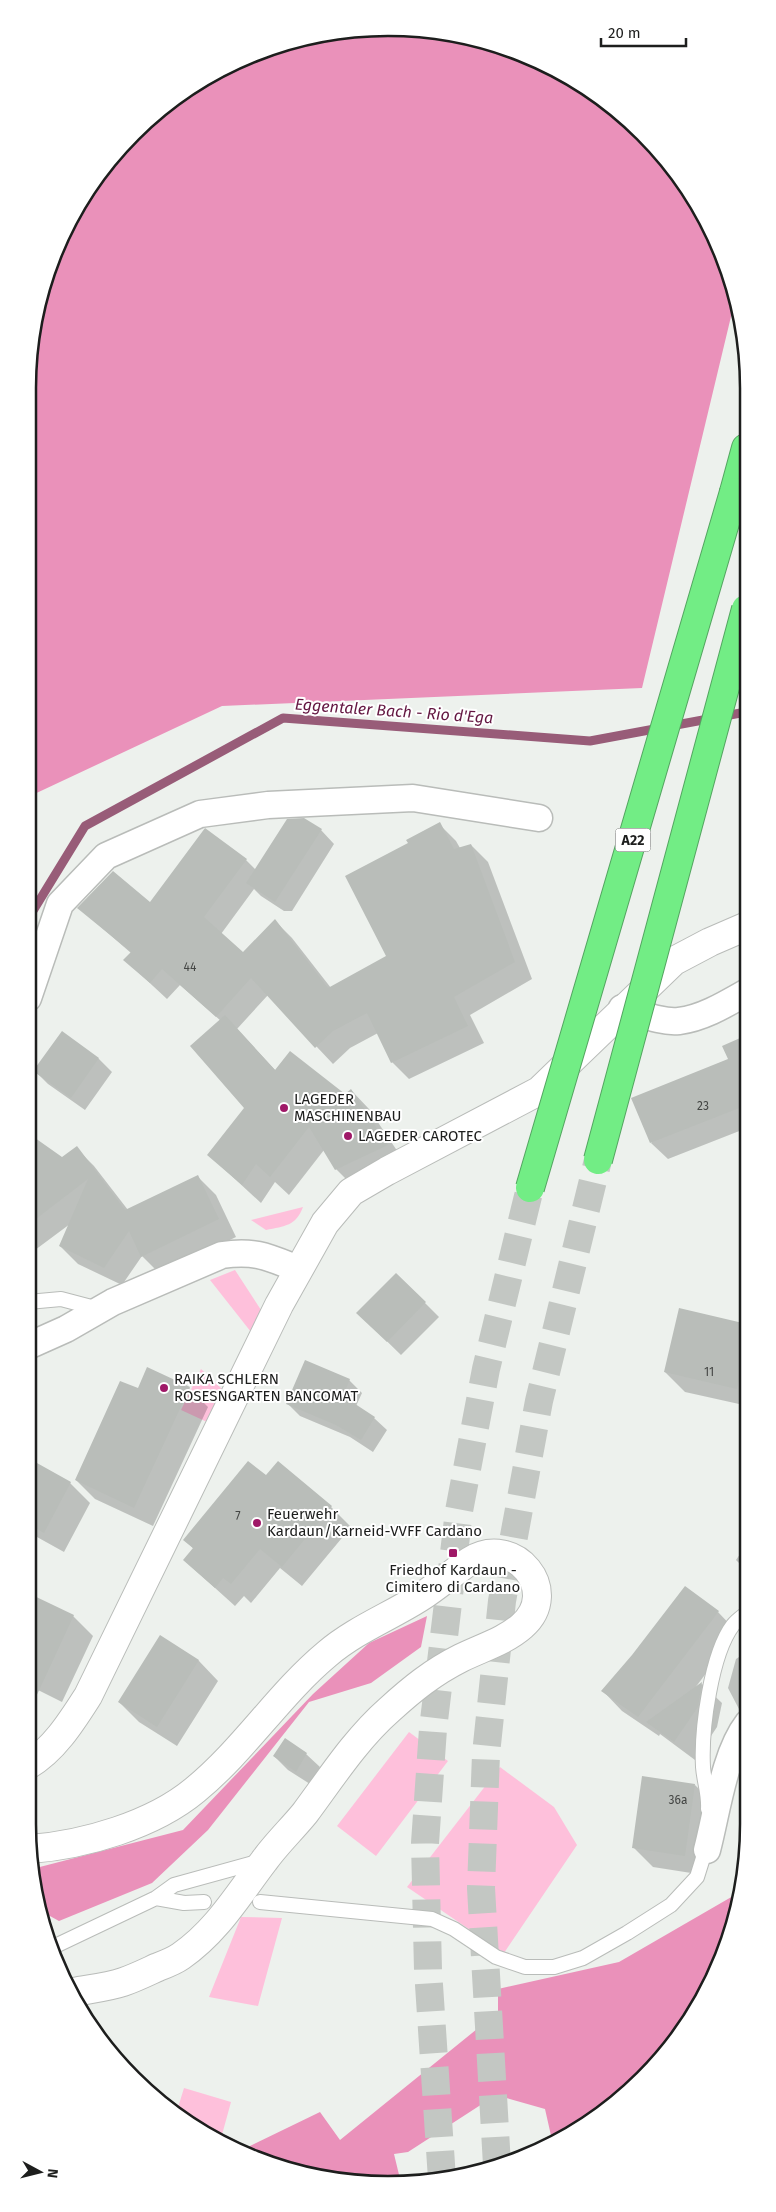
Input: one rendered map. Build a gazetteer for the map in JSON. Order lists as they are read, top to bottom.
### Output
{
  "streets": {
    "highway": ["A22"]
  },
  "water": ["Eggentaler Bach - Rio d'Ega"],
  "places": {
    "other": [
      "LAGEDER MASCHINENBAU",
      "LAGEDER CAROTEC",
      "RAIKA SCHLERN ROSESNGARTEN BANCOMAT",
      "Feuerwehr Kardaun/Karneid-VVFF Cardano"
    ],
    "transit": ["Friedhof Kardaun - Cimitero di Cardano"]
  },
  "house_numbers": [
    "44",
    "23",
    "11",
    "7",
    "36a"
  ],
  "scale_bar": "20 m",
  "north": "right"
}
